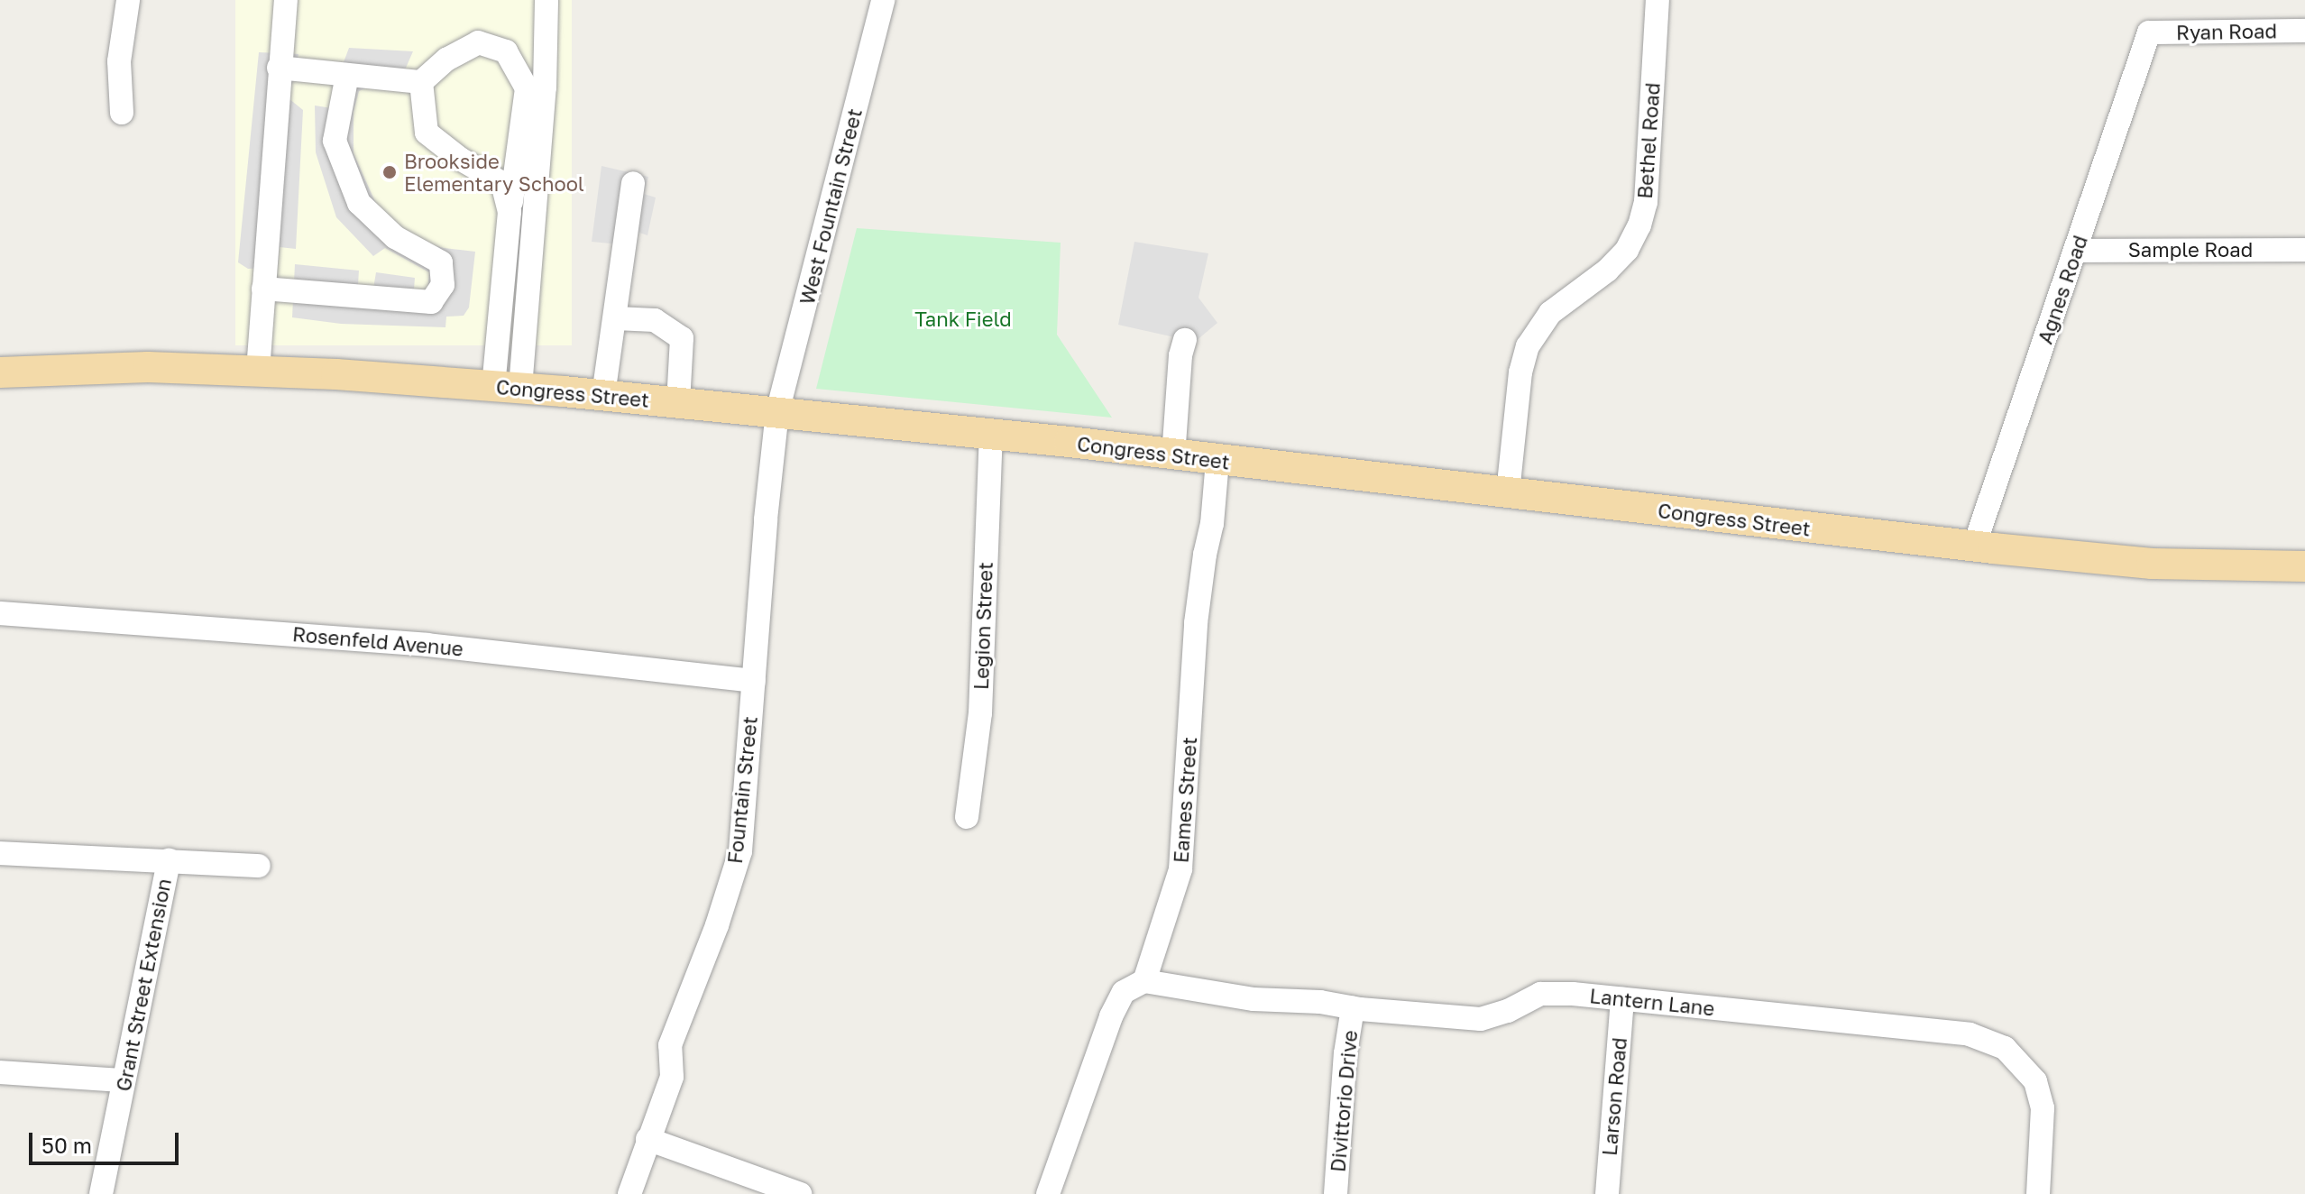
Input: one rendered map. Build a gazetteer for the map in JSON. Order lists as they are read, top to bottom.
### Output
{
  "streets": {
    "main road": ["Congress Street"],
    "street": [
      "Ryan Road",
      "Bethel Road",
      "West Fountain Street",
      "Sample Road",
      "Agnes Road",
      "Legion Street",
      "Rosenfeld Avenue",
      "Fountain Street",
      "Eames Street",
      "Grant Street Extension",
      "Lantern Lane",
      "Larson Road",
      "Divittorio Drive"
    ]
  },
  "crossings": [
    ["Ryan Road", "Agnes Road"],
    ["Bethel Road", "Congress Street"],
    ["West Fountain Street", "Congress Street"],
    ["West Fountain Street", "Fountain Street"],
    ["Sample Road", "Agnes Road"],
    ["Agnes Road", "Congress Street"],
    ["Congress Street", "Legion Street"],
    ["Congress Street", "Fountain Street"],
    ["Congress Street", "Eames Street"],
    ["Rosenfeld Avenue", "Fountain Street"],
    ["Eames Street", "Lantern Lane"],
    ["Lantern Lane", "Larson Road"],
    ["Lantern Lane", "Divittorio Drive"]
  ],
  "parks": ["Tank Field"],
  "places": ["Brookside Elementary School"],
  "scale_bar": "50 m"
}
